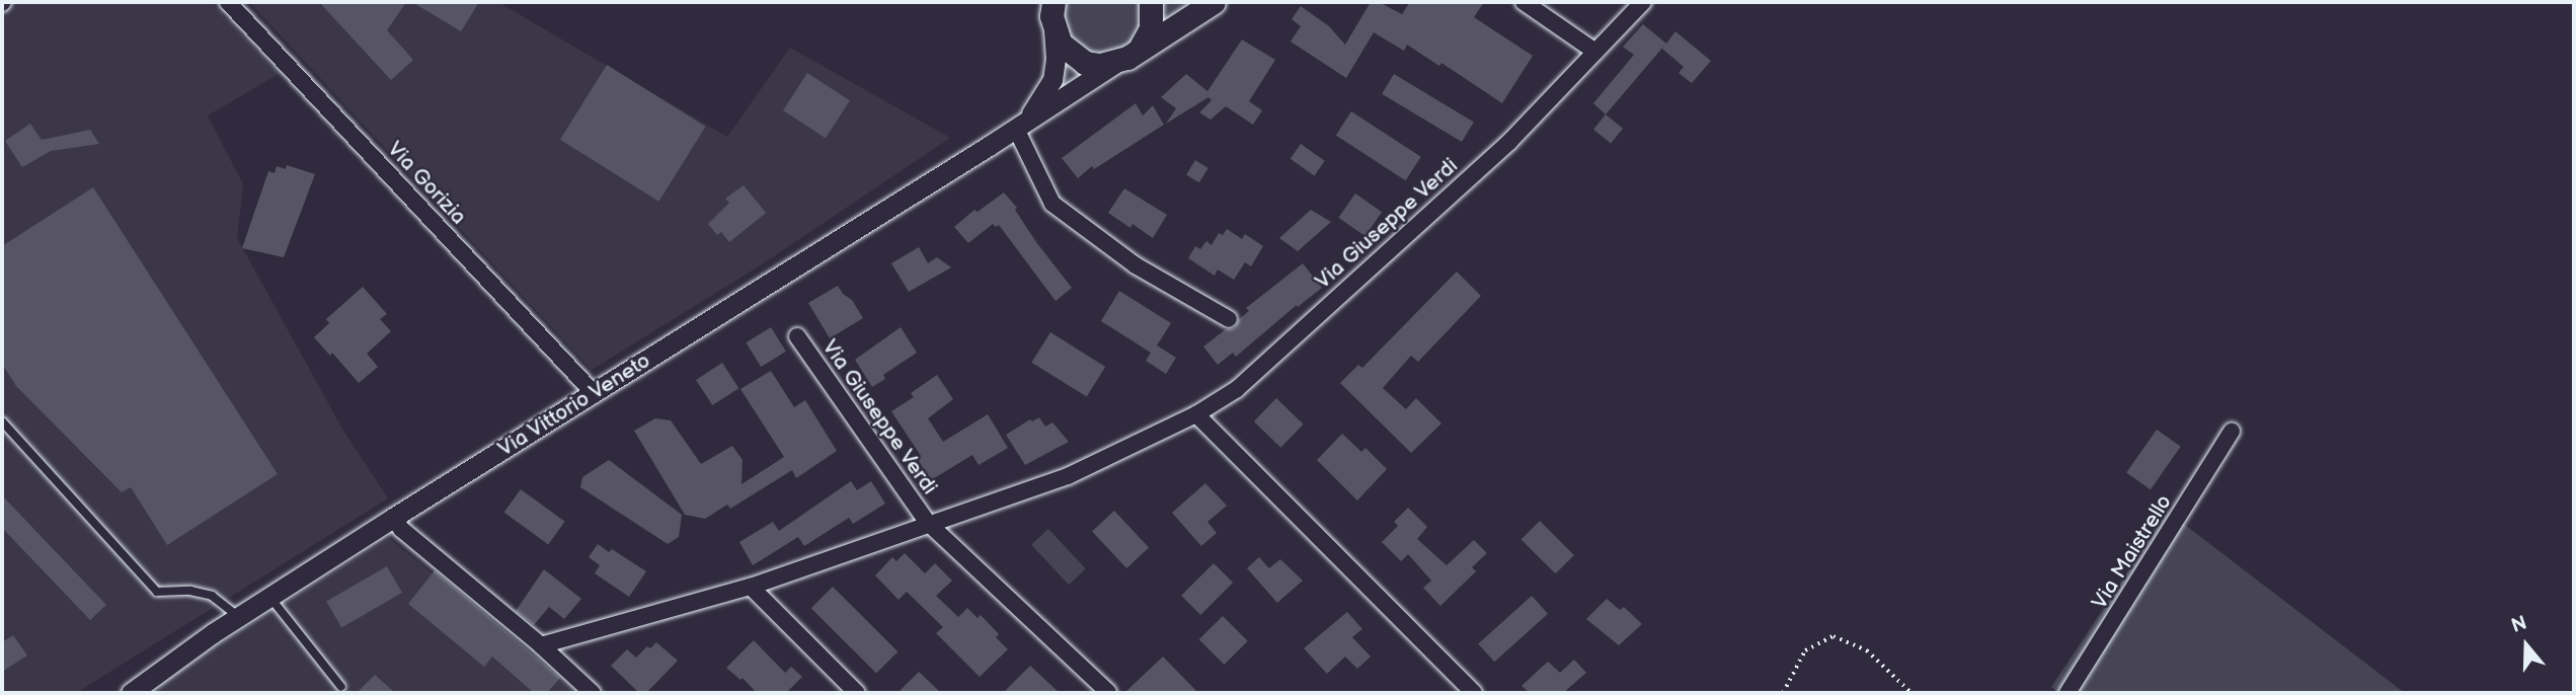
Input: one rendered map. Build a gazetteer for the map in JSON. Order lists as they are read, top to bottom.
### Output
{
  "streets": {
    "main road": ["Via Vittorio Veneto"],
    "street": ["Via Gorizia", "Via Giuseppe Verdi", "Via Maistrello"]
  },
  "crossings": [
    ["Via Gorizia", "Via Vittorio Veneto"]
  ],
  "north": "top"
}
